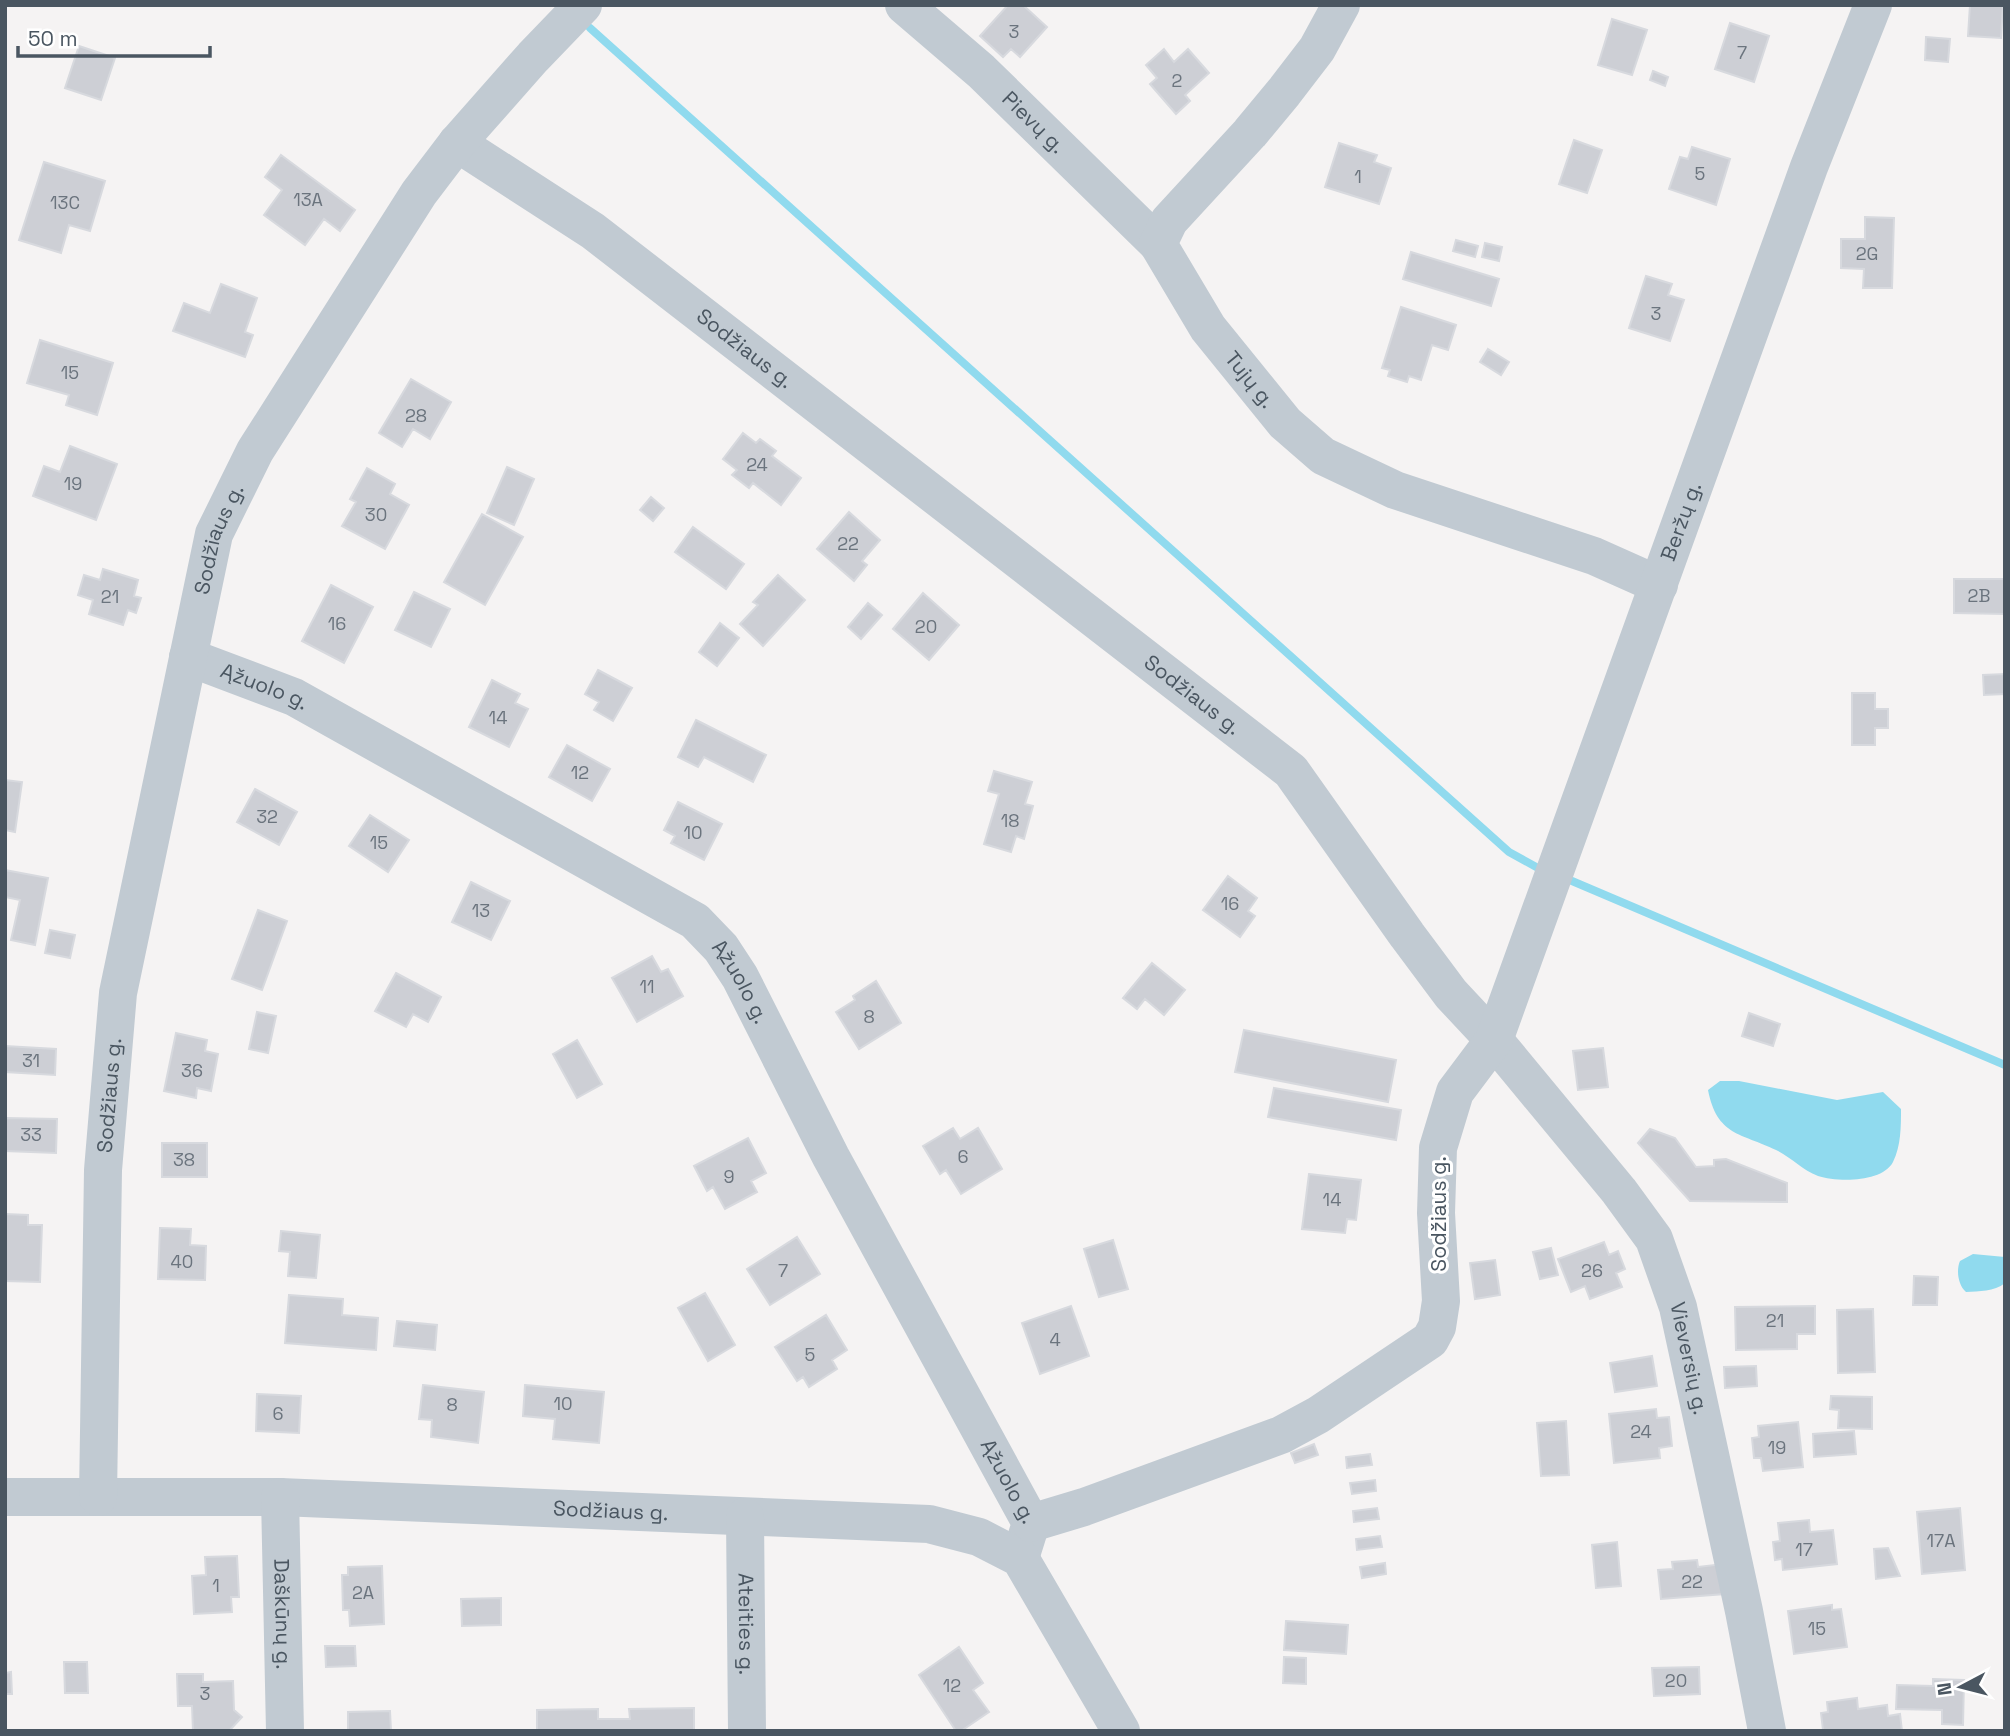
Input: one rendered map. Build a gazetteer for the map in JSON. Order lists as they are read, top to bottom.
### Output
{
  "streets": {
    "street": [
      "Pievų g.",
      "Sodžiaus g.",
      "Tujų g.",
      "Beržų g.",
      "Ąžuolo g.",
      "Vieversių g.",
      "Daškūnų g.",
      "Ateities g."
    ]
  },
  "crossings": [
    ["Pievų g.", "Tujų g."],
    ["Sodžiaus g.", "Beržų g."],
    ["Sodžiaus g.", "Ąžuolo g."],
    ["Sodžiaus g.", "Vieversių g."],
    ["Sodžiaus g.", "Daškūnų g."],
    ["Sodžiaus g.", "Ateities g."],
    ["Tujų g.", "Beržų g."],
    ["Beržų g.", "Vieversių g."]
  ],
  "house_numbers": [
    "3",
    "7",
    "2",
    "5",
    "1",
    "13A",
    "13C",
    "2G",
    "3",
    "15",
    "28",
    "24",
    "19",
    "30",
    "22",
    "2B",
    "21",
    "16",
    "20",
    "14",
    "12",
    "32",
    "18",
    "10",
    "15",
    "16",
    "13",
    "11",
    "8",
    "31",
    "36",
    "33",
    "6",
    "38",
    "9",
    "14",
    "40",
    "7",
    "26",
    "21",
    "4",
    "5",
    "10",
    "8",
    "6",
    "24",
    "19",
    "17A",
    "17",
    "22",
    "1",
    "2A",
    "15",
    "20",
    "12",
    "3"
  ],
  "scale_bar": "50 m",
  "north": "left"
}
